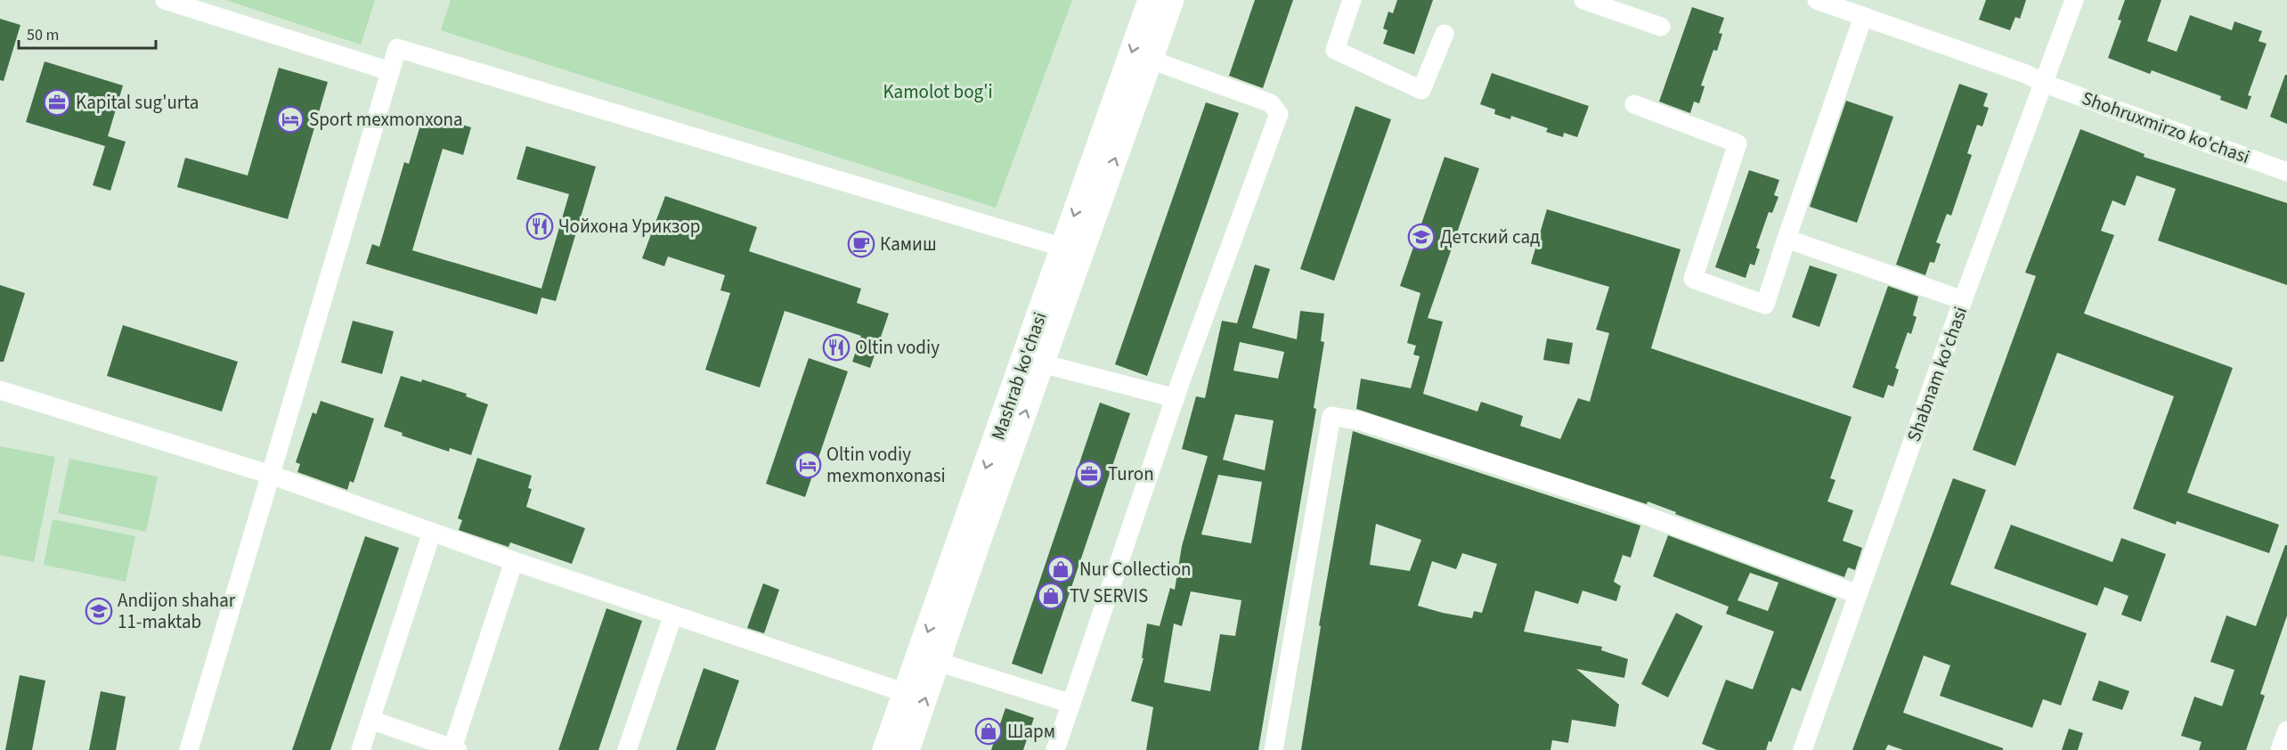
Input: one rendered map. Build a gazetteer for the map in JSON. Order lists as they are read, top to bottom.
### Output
{
  "streets": {
    "main road": ["Mashrab ko'chasi"],
    "street": ["Shohruxmirzo ko'chasi", "Shabnam ko'chasi"]
  },
  "crossings": [
    ["Shohruxmirzo ko'chasi", "Shabnam ko'chasi"]
  ],
  "parks": ["Kamolot bog'i"],
  "places": {
    "office": ["Kapital sug'urta", "Turon"],
    "hotel": ["Sport mexmonxona", "Oltin vodiy mexmonxonasi"],
    "restaurant": ["Чойхона Урикзор", "Oltin vodiy"],
    "school or university": ["Детский сад", "Andijon shahar 11-maktab"],
    "cafe": ["Камиш"],
    "shop": ["Nur Collection", "TV SERVIS", "Шарм"]
  },
  "scale_bar": "50 m"
}
